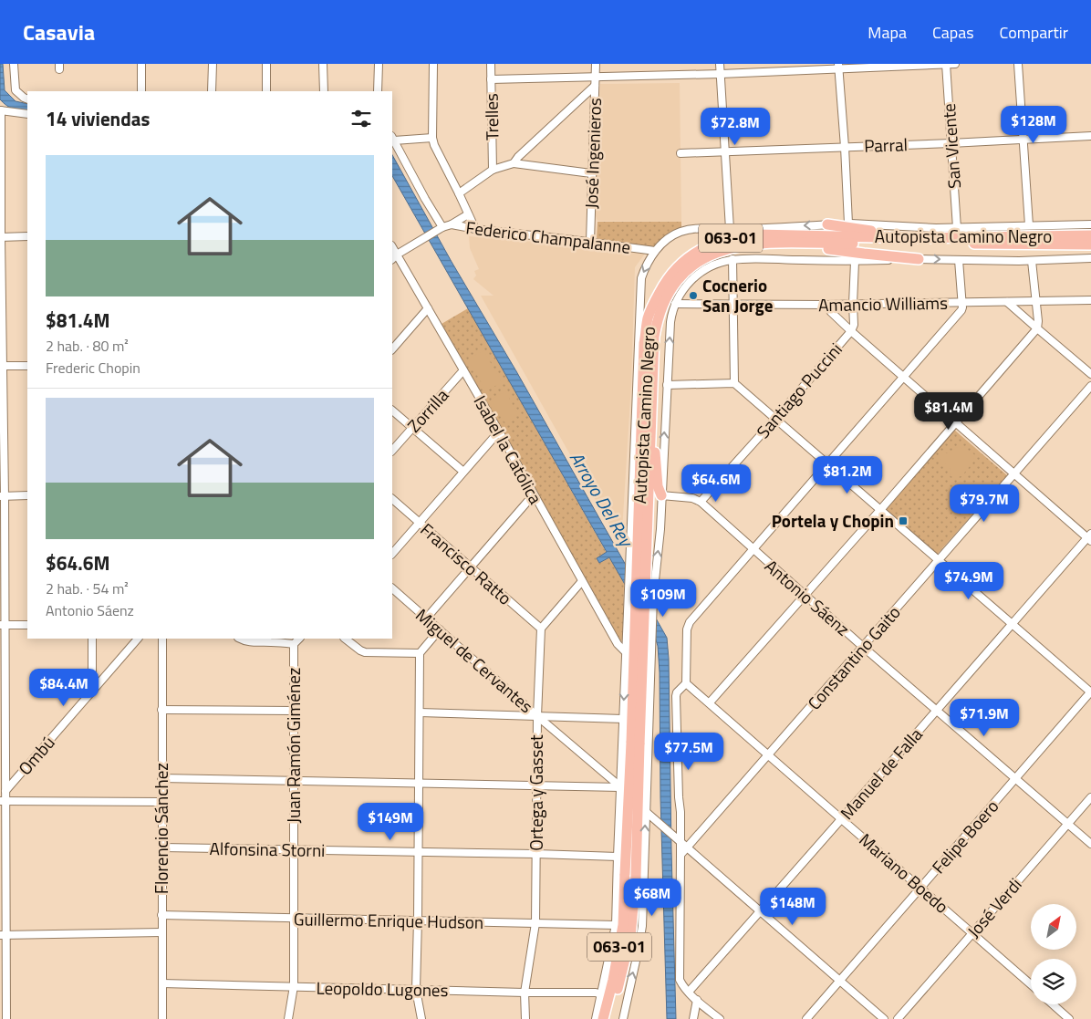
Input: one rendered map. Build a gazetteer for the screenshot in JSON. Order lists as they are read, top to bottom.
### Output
{
  "streets": {
    "highway": ["Autopista Camino Negro", "063-01"],
    "street": [
      "Trelles",
      "Parral",
      "San Vicente",
      "José Ingenieros",
      "Federico Champalanne",
      "Amancio Williams",
      "Santiago Puccini",
      "Zorrilla",
      "Isabel la Católica",
      "Francisco Ratto",
      "Antonio Sáenz",
      "Constantino Gaito",
      "Miguel de Cervantes",
      "Juan Ramón Giménez",
      "Ombú",
      "Manuel de Falla",
      "Ortega y Gasset",
      "Florencio Sánchez",
      "Felipe Boero",
      "Alfonsina Storni",
      "Mariano Boedo",
      "José Verdi",
      "Guillermo Enrique Hudson",
      "Leopoldo Lugones"
    ]
  },
  "crossings": [
    ["Parral", "San Vicente"],
    ["José Ingenieros", "Federico Champalanne"],
    ["Federico Champalanne", "Isabel la Católica"],
    ["Amancio Williams", "Santiago Puccini"],
    ["Santiago Puccini", "Antonio Sáenz"],
    ["Zorrilla", "Isabel la Católica"],
    ["Francisco Ratto", "Ortega y Gasset"],
    ["Antonio Sáenz", "Constantino Gaito"],
    ["Antonio Sáenz", "Manuel de Falla"],
    ["Antonio Sáenz", "Felipe Boero"],
    ["Antonio Sáenz", "José Verdi"],
    ["Constantino Gaito", "Miguel de Cervantes"],
    ["Constantino Gaito", "Mariano Boedo"],
    ["Miguel de Cervantes", "Manuel de Falla"],
    ["Miguel de Cervantes", "Ortega y Gasset"],
    ["Miguel de Cervantes", "Felipe Boero"],
    ["Juan Ramón Giménez", "Alfonsina Storni"],
    ["Juan Ramón Giménez", "Guillermo Enrique Hudson"],
    ["Juan Ramón Giménez", "Leopoldo Lugones"],
    ["Manuel de Falla", "Mariano Boedo"],
    ["Ortega y Gasset", "Alfonsina Storni"],
    ["Ortega y Gasset", "Guillermo Enrique Hudson"],
    ["Ortega y Gasset", "Leopoldo Lugones"],
    ["Florencio Sánchez", "Alfonsina Storni"],
    ["Florencio Sánchez", "Guillermo Enrique Hudson"],
    ["Florencio Sánchez", "Leopoldo Lugones"],
    ["Felipe Boero", "Mariano Boedo"],
    ["Mariano Boedo", "José Verdi"]
  ],
  "water": ["Arroyo Del Rey"],
  "places": {
    "other": ["Cocnerio San Jorge"],
    "transit": ["Portela y Chopin"]
  },
  "north": "top right",
  "page": {
    "header": "Casavia",
    "nav": ["Mapa", "Capas", "Compartir"],
    "heading": "14 viviendas",
    "price": [
      "$128M",
      "$72.8M",
      "$81.4M",
      "$81.2M",
      "$64.6M",
      "$79.7M",
      "$74.9M",
      "$109M",
      "$84.4M",
      "$71.9M",
      "$77.5M",
      "$149M",
      "$68M",
      "$148M"
    ],
    "list": [
      {
        "name": "$81.4M",
        "note": "2 hab. · 80 m² · Frederic Chopin"
      },
      {
        "name": "$64.6M",
        "note": "2 hab. · 54 m² · Antonio Sáenz"
      }
    ]
  }
}
